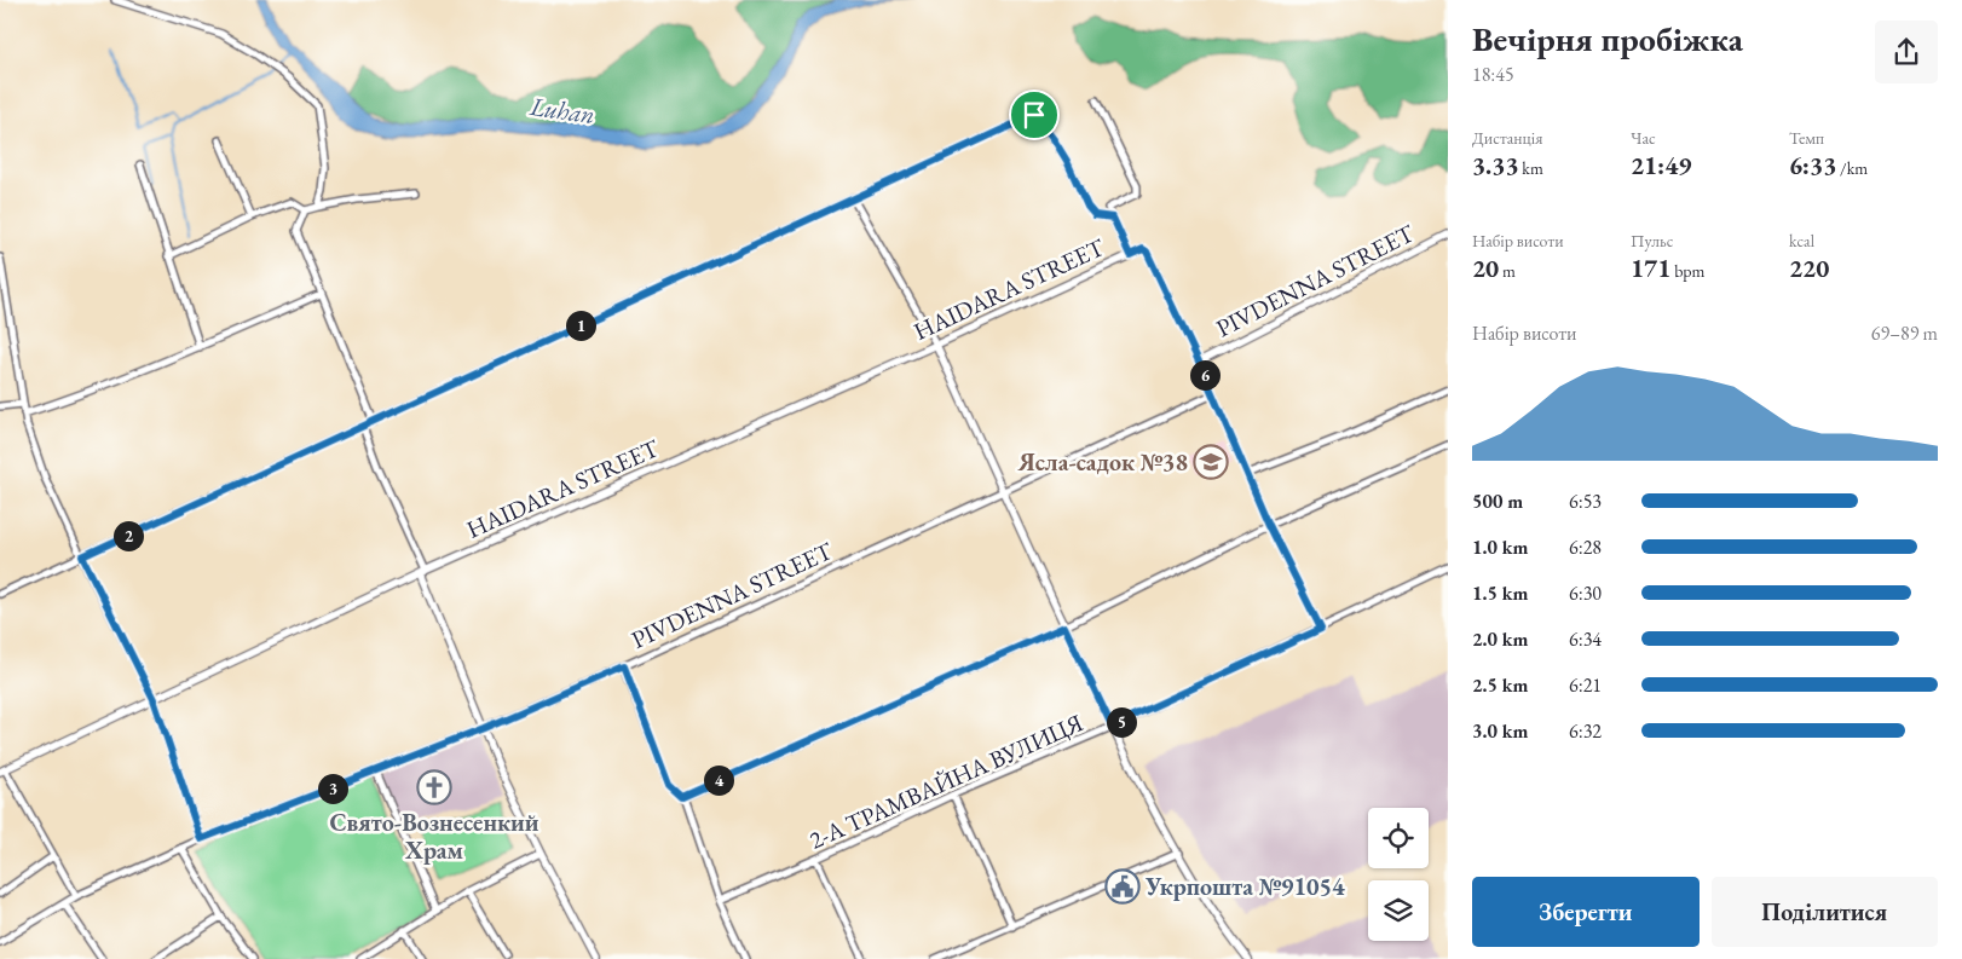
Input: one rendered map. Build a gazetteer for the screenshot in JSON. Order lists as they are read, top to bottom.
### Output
{
  "streets": {
    "street": ["PIVDENNA STREET", "HAIDARA STREET", "2-А ТРАМВАЙНА ВУЛИЦЯ"]
  },
  "crossings": [
    ["PIVDENNA STREET", "HAIDARA STREET"]
  ],
  "water": ["Luhan"],
  "places": {
    "school or university": ["Ясла-садок №38"],
    "church": ["Свято-Вознесенкий Храм"],
    "public building": ["Укрпошта №91054"]
  },
  "page": {
    "heading": ["Вечірня пробіжка", "18:45"],
    "stats": [
      ["Дистанція", "3.33 km"],
      ["Час", "21:49"],
      ["Темп", "6:33 /km"],
      ["Набір висоти", "20 m"],
      ["Пульс", "171 bpm"],
      ["kcal", "220"]
    ],
    "chart": ["Набір висоти", "69–89 m"],
    "pins": [
      "1",
      "6",
      "2",
      "5",
      "4",
      "3"
    ],
    "list": [
      {
        "name": "500 m",
        "note": "6:53"
      },
      {
        "name": "1.0 km",
        "note": "6:28"
      },
      {
        "name": "1.5 km",
        "note": "6:30"
      },
      {
        "name": "2.0 km",
        "note": "6:34"
      },
      {
        "name": "2.5 km",
        "note": "6:21"
      },
      {
        "name": "3.0 km",
        "note": "6:32"
      }
    ],
    "buttons": ["Зберегти", "Поділитися"]
  }
}
